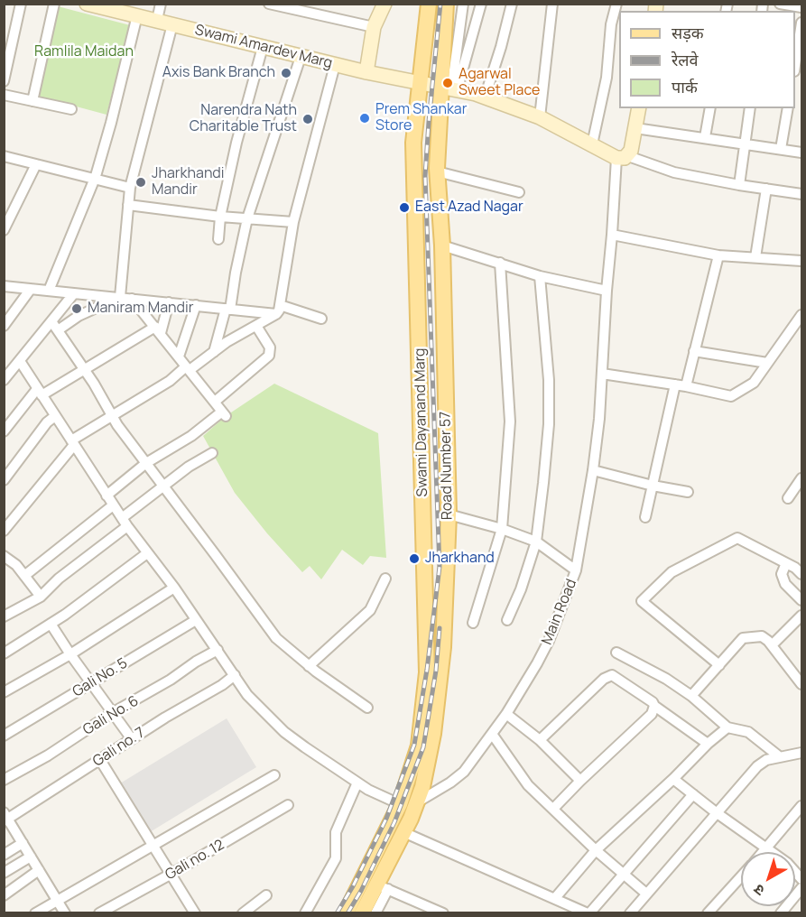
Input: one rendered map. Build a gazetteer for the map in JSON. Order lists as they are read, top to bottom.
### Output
{
  "streets": {
    "main road": ["Swami Dayanand Marg", "Road Number 57"],
    "street": [
      "Swami Amardev Marg",
      "Main Road",
      "Gali No. 5",
      "Gali No. 6",
      "Gali no. 7",
      "Gali no. 12"
    ]
  },
  "crossings": [
    ["Swami Amardev Marg", "Swami Dayanand Marg"],
    ["Swami Amardev Marg", "Road Number 57"],
    ["Swami Amardev Marg", "Main Road"],
    ["Road Number 57", "Main Road"]
  ],
  "parks": ["Ramlila Maidan"],
  "places": [
    "Axis Bank Branch",
    "Agarwal Sweet Place",
    "Prem Shankar Store",
    "Narendra Nath Charitable Trust",
    "Jharkhandi Mandir",
    "East Azad Nagar",
    "Maniram Mandir",
    "Jharkhand"
  ],
  "legend": ["सड़क", "रेलवे", "पार्क"],
  "north": "bottom left"
}
